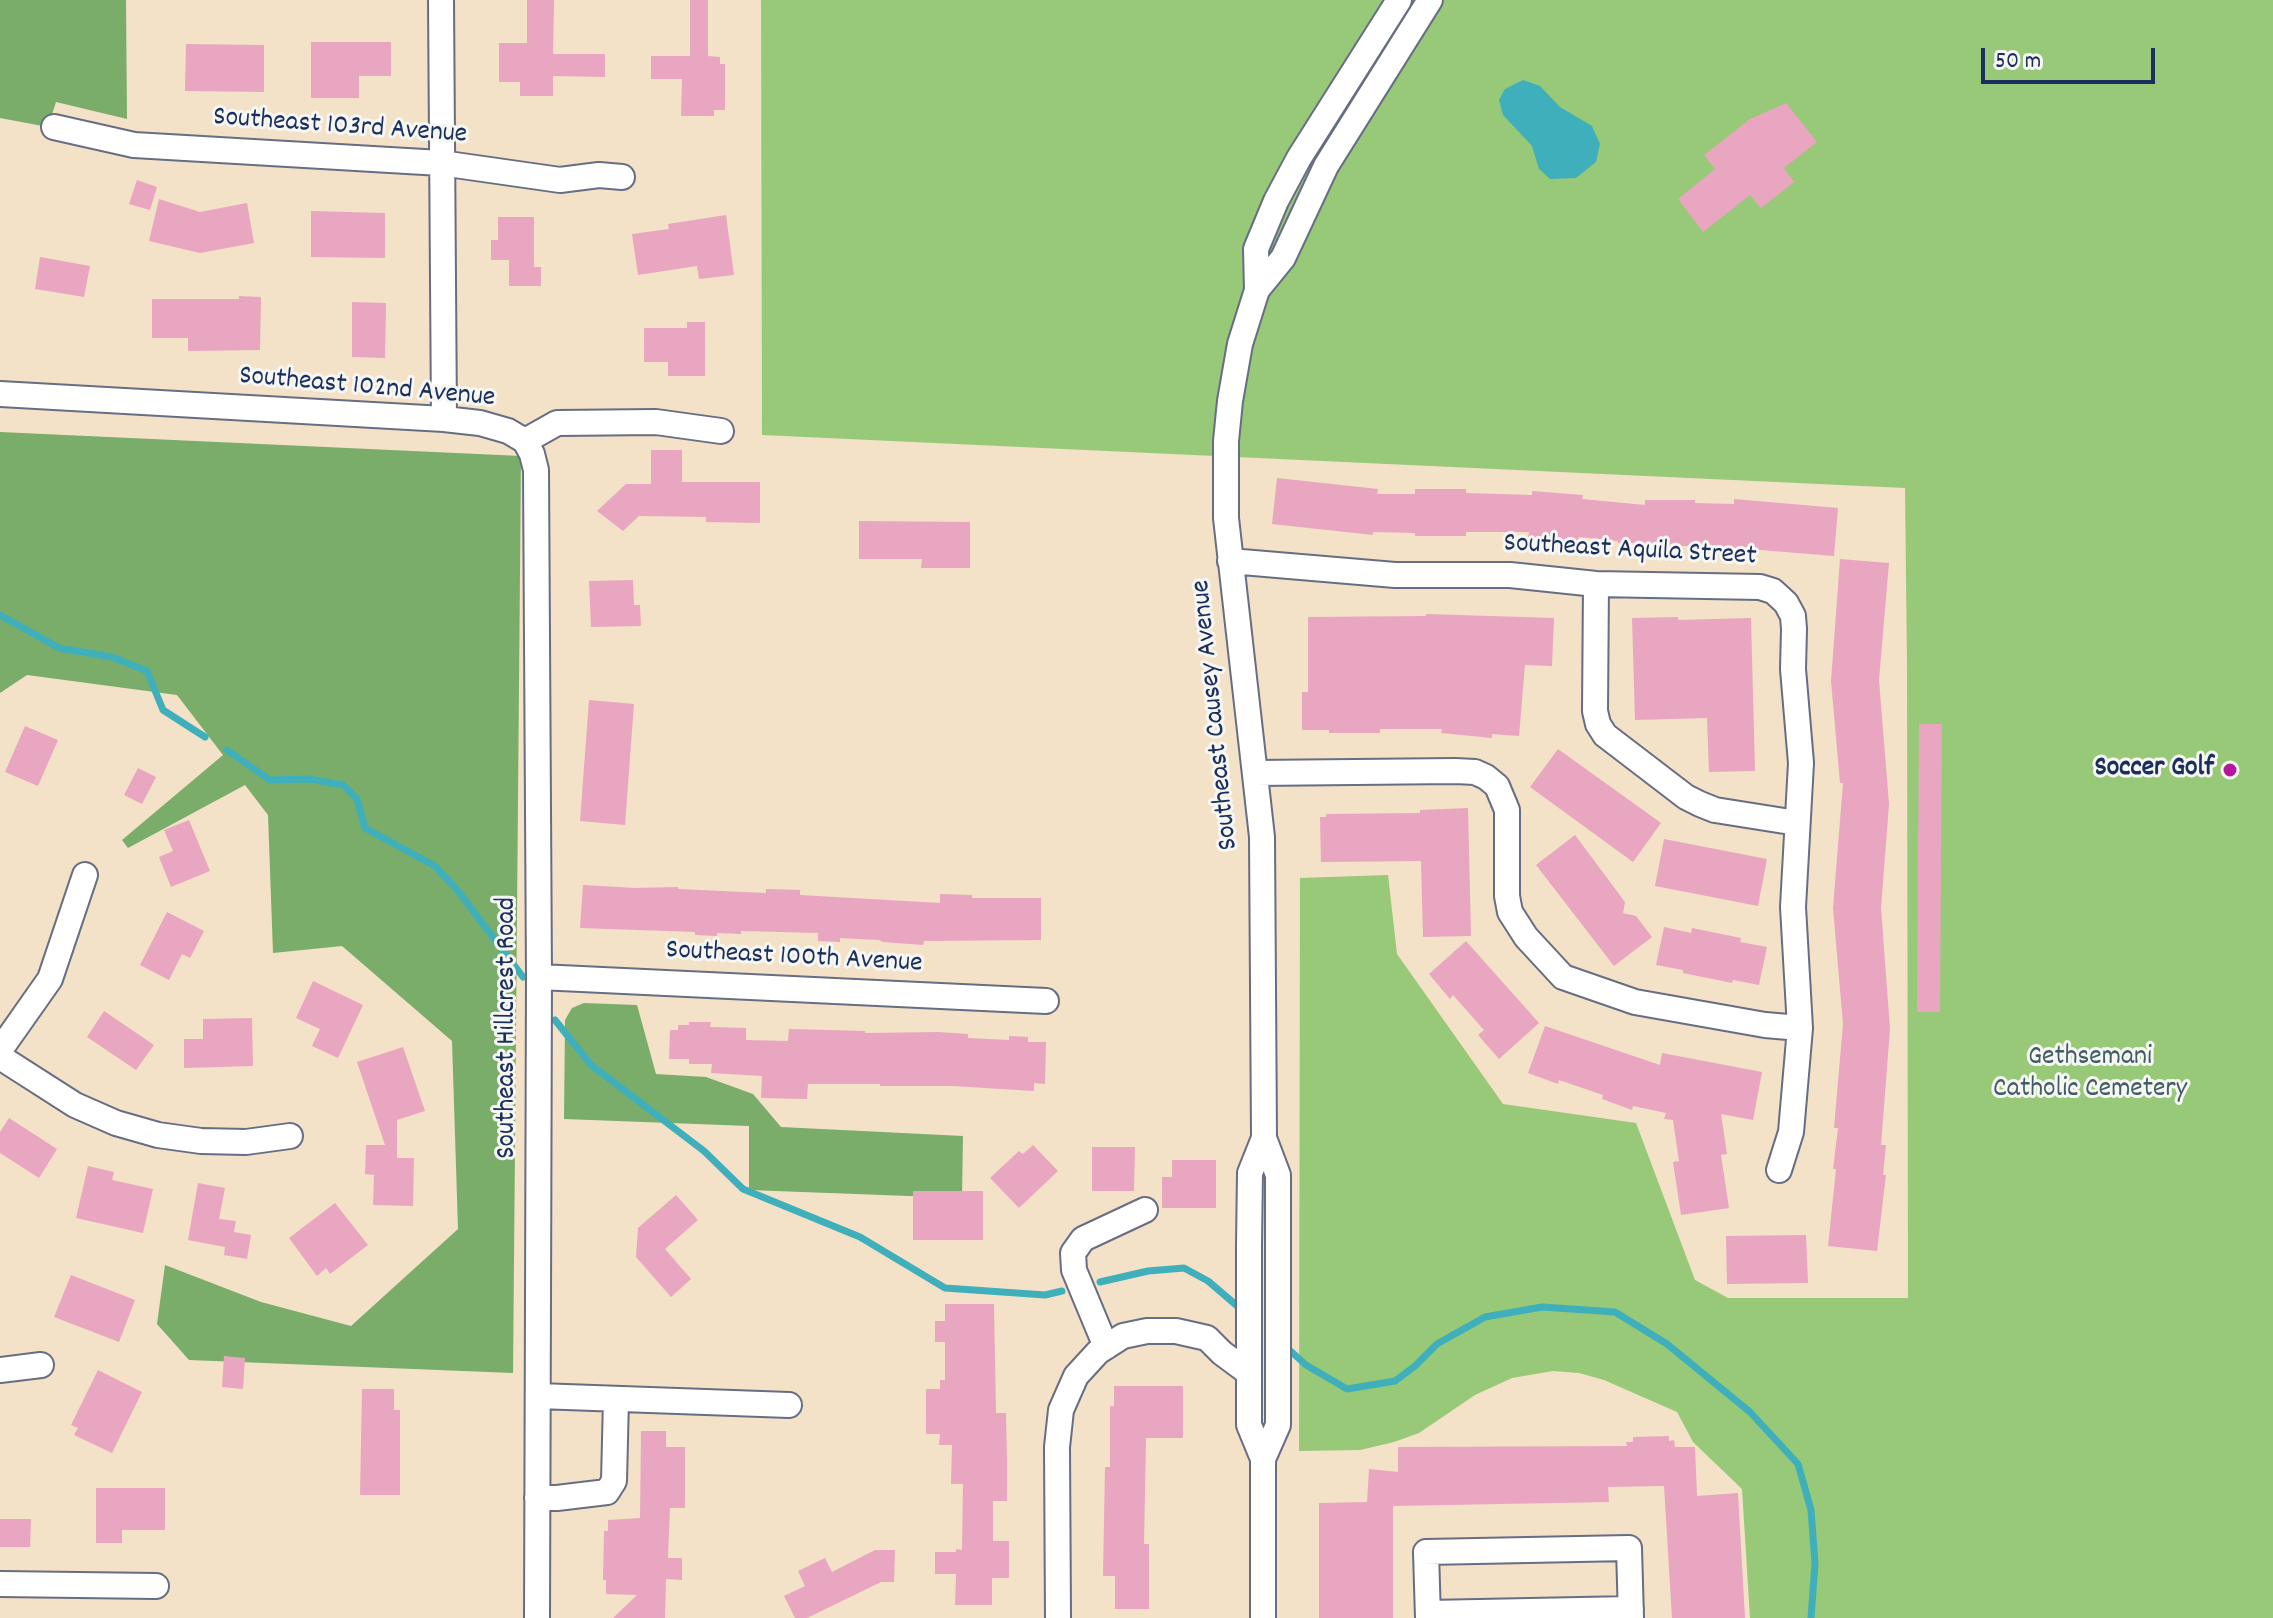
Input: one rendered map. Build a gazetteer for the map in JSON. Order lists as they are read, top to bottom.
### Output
{
  "streets": {
    "street": [
      "Southeast 103rd Avenue",
      "Southeast 102nd Avenue",
      "Southeast Aquila Street",
      "Southeast Causey Avenue",
      "Southeast 100th Avenue",
      "Southeast Hillcrest Road"
    ]
  },
  "crossings": [
    ["Southeast 102nd Avenue", "Southeast Hillcrest Road"],
    ["Southeast Aquila Street", "Southeast Causey Avenue"],
    ["Southeast 100th Avenue", "Southeast Hillcrest Road"]
  ],
  "parks": ["Gethsemani Catholic Cemetery"],
  "places": ["Soccer Golf"],
  "scale_bar": "50 m"
}
